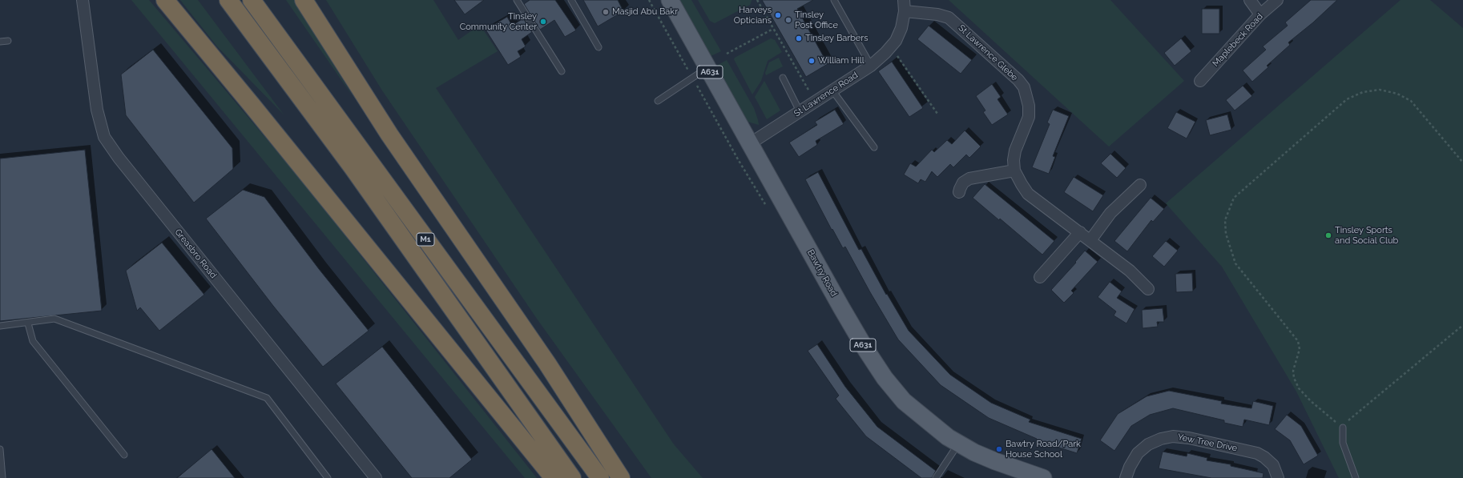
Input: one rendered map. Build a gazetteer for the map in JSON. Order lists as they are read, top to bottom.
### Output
{
  "streets": {
    "highway": ["M1"],
    "main road": ["A631", "Bawtry Road"],
    "street": [
      "Maplebeck Road",
      "St Lawrence Glebe",
      "St Lawrence Road",
      "Greasbro Road",
      "Yew Tree Drive"
    ]
  },
  "crossings": [
    ["St Lawrence Glebe", "St Lawrence Road"],
    ["St Lawrence Road", "Bawtry Road"]
  ],
  "places": [
    "Masjid Abu Bakr",
    "Harveys Opticians",
    "Tinsley Post Office",
    "Tinsley Community Center",
    "Tinsley Barbers",
    "William Hill",
    "Tinsley Sports and Social Club",
    "Bawtry Road/Park House School"
  ]
}
